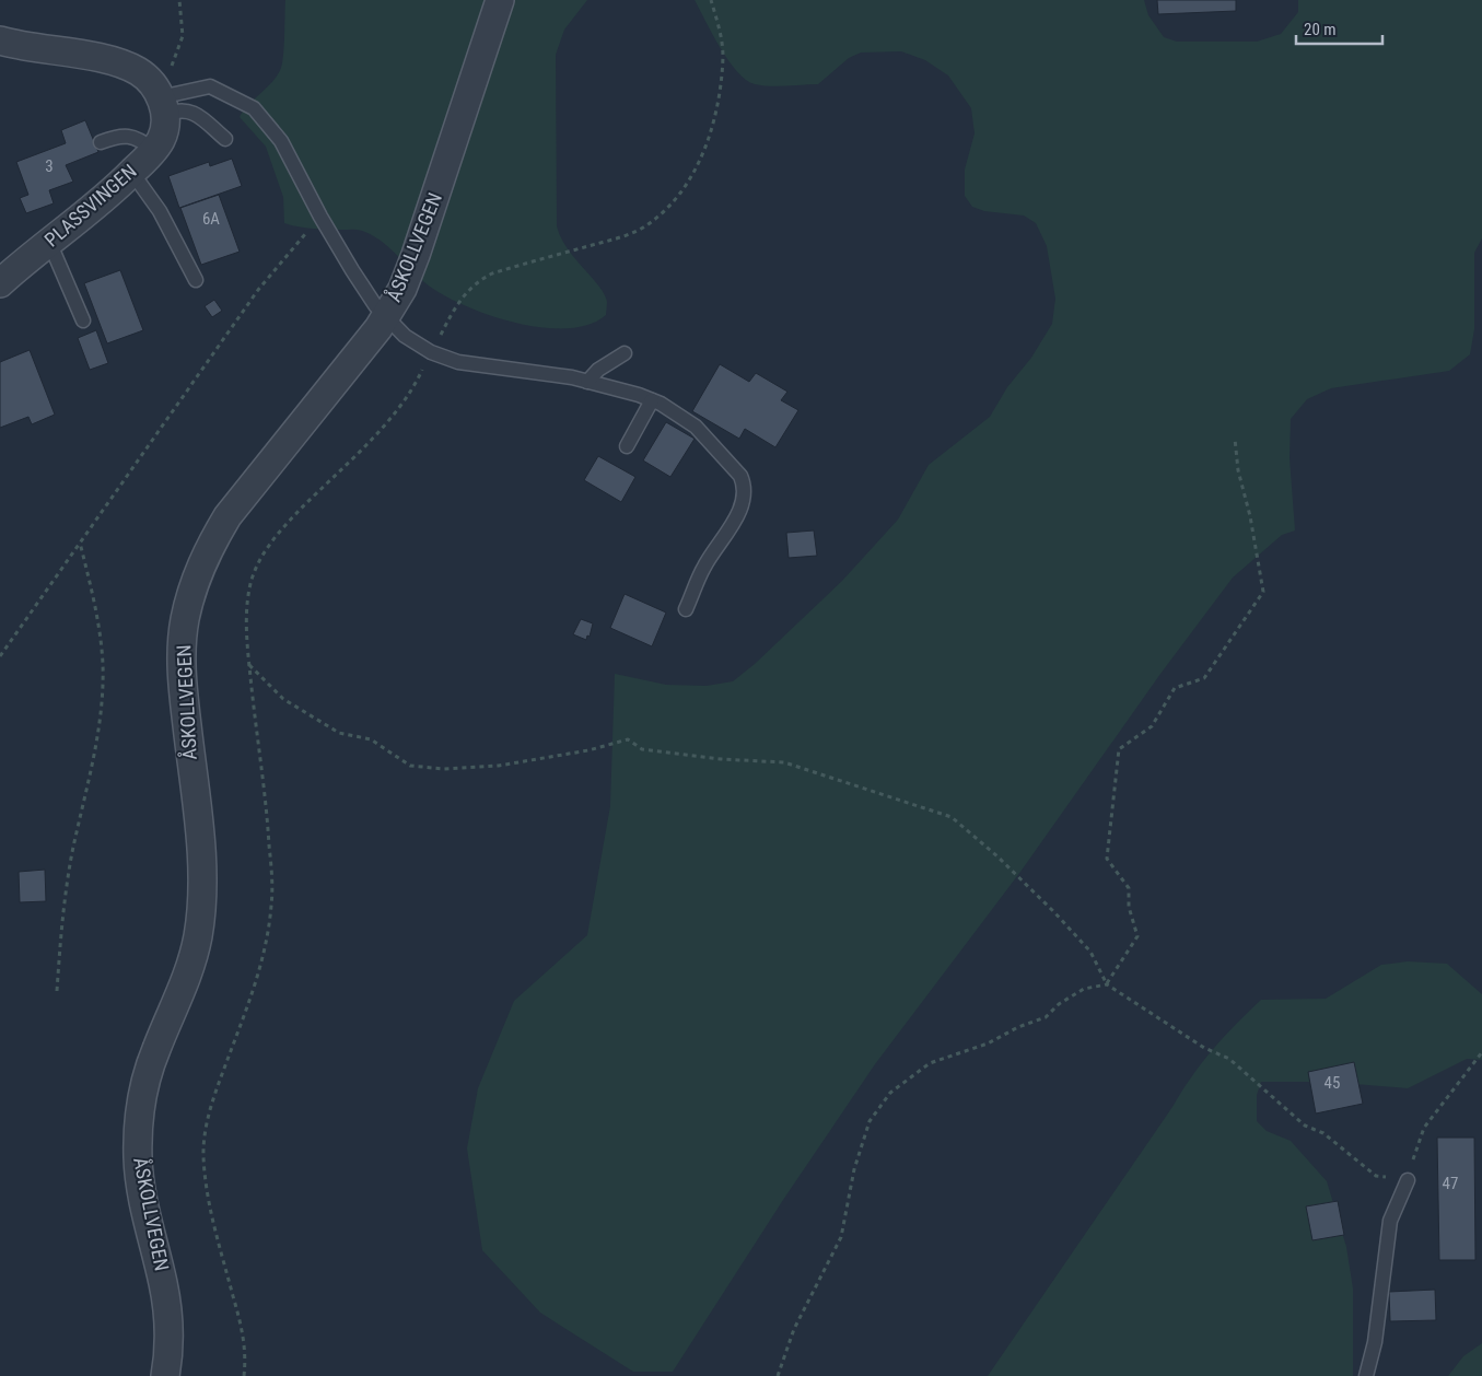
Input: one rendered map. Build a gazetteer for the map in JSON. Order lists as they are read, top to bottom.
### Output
{
  "streets": {
    "street": ["PLASSVINGEN", "ÅSKOLLVEGEN"]
  },
  "house_numbers": [
    "3",
    "6A",
    "45",
    "47"
  ],
  "scale_bar": "20 m"
}
